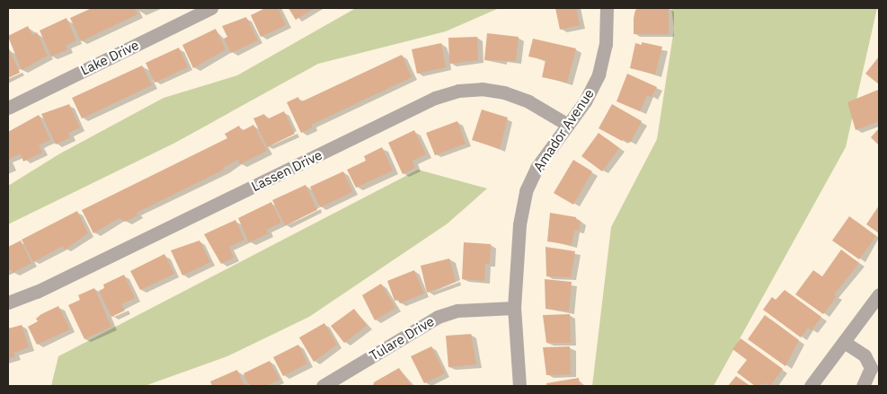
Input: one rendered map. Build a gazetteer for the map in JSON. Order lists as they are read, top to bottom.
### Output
{
  "streets": {
    "street": [
      "Lake Drive",
      "Amador Avenue",
      "Lassen Drive",
      "Tulare Drive"
    ]
  },
  "crossings": [
    ["Amador Avenue", "Lassen Drive"],
    ["Amador Avenue", "Tulare Drive"]
  ]
}
